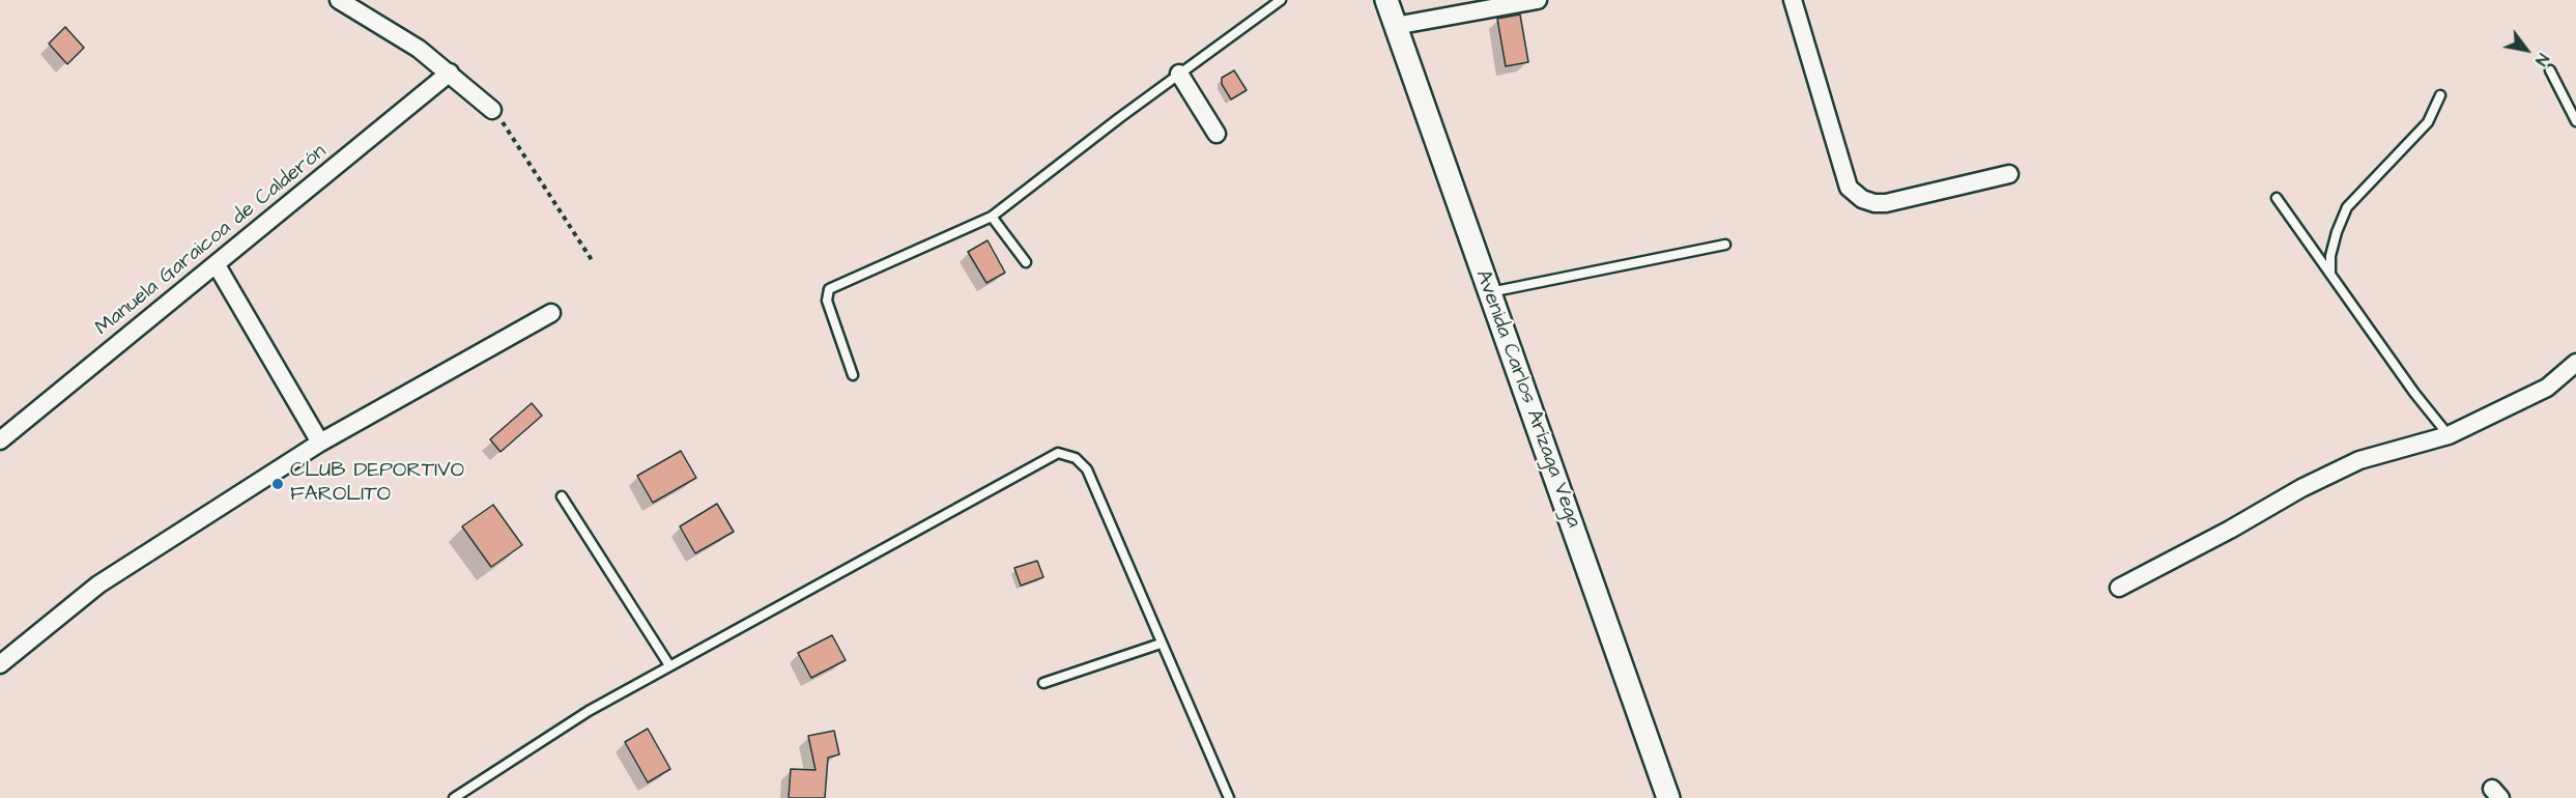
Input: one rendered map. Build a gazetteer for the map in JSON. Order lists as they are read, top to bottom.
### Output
{
  "streets": {
    "street": ["Manuela Garaicoa de Calderón", "Avenida Carlos Arízaga Vega"]
  },
  "places": ["CLUB DEPORTIVO FAROLITO"],
  "north": "bottom right"
}
